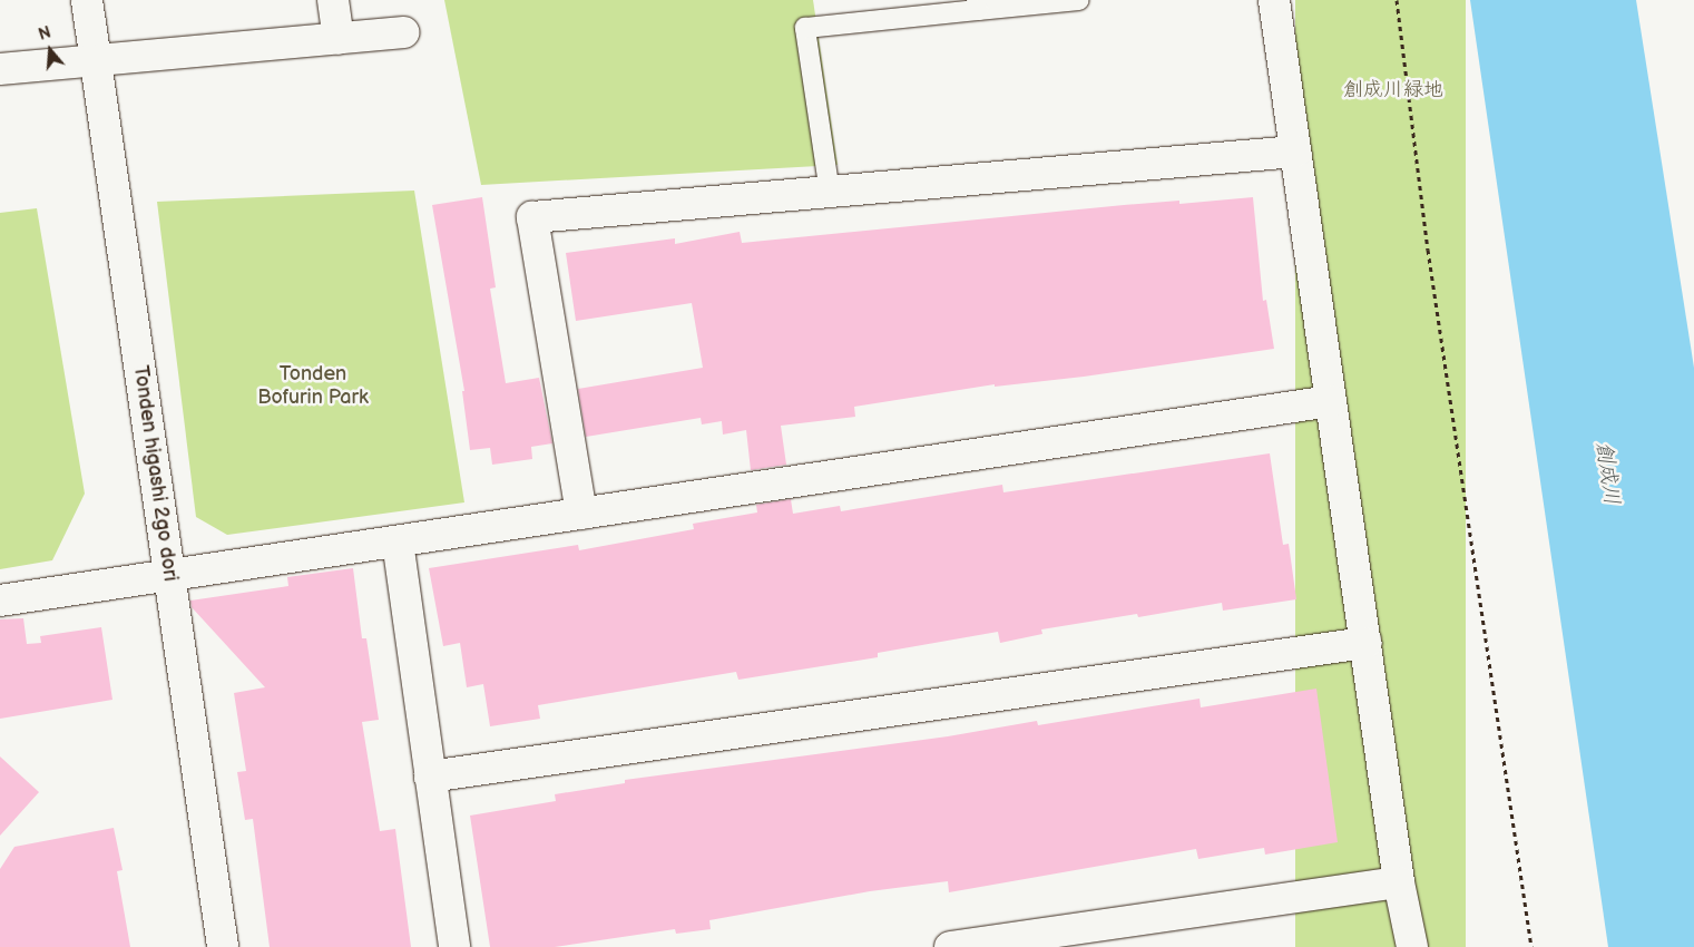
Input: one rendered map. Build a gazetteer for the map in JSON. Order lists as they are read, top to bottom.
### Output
{
  "streets": {
    "street": ["Tonden higashi 2go dori"]
  },
  "water": ["創成川"],
  "parks": ["創成川緑地", "Tonden Bofurin Park"],
  "north": "top"
}
